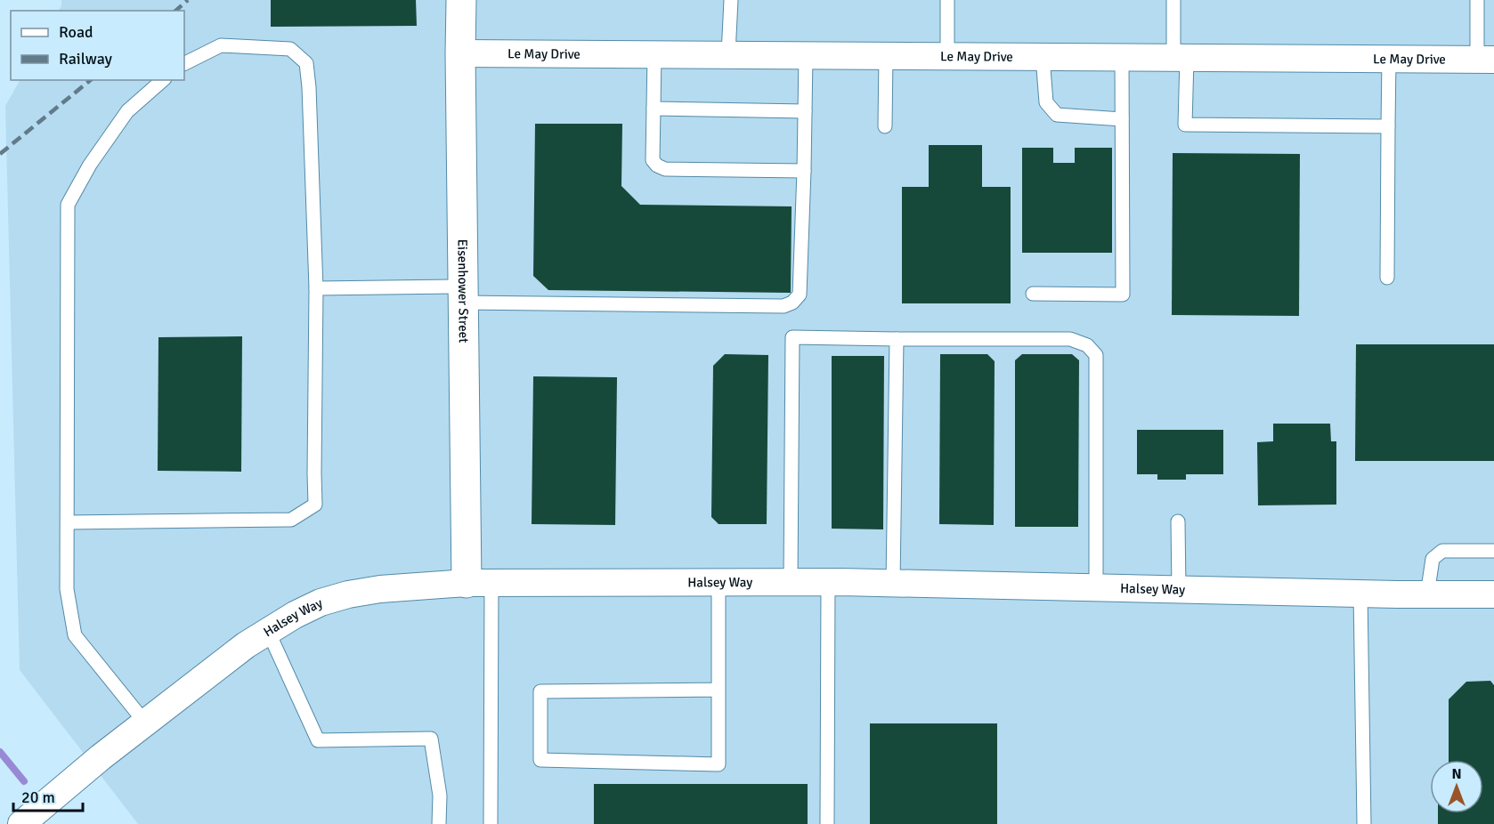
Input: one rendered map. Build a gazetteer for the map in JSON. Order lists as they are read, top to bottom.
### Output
{
  "streets": {
    "street": ["Le May Drive", "Eisenhower Street", "Halsey Way"]
  },
  "crossings": [
    ["Le May Drive", "Eisenhower Street"],
    ["Eisenhower Street", "Halsey Way"]
  ],
  "legend": ["Road", "Railway"],
  "scale_bar": "20 m",
  "north": "top"
}
